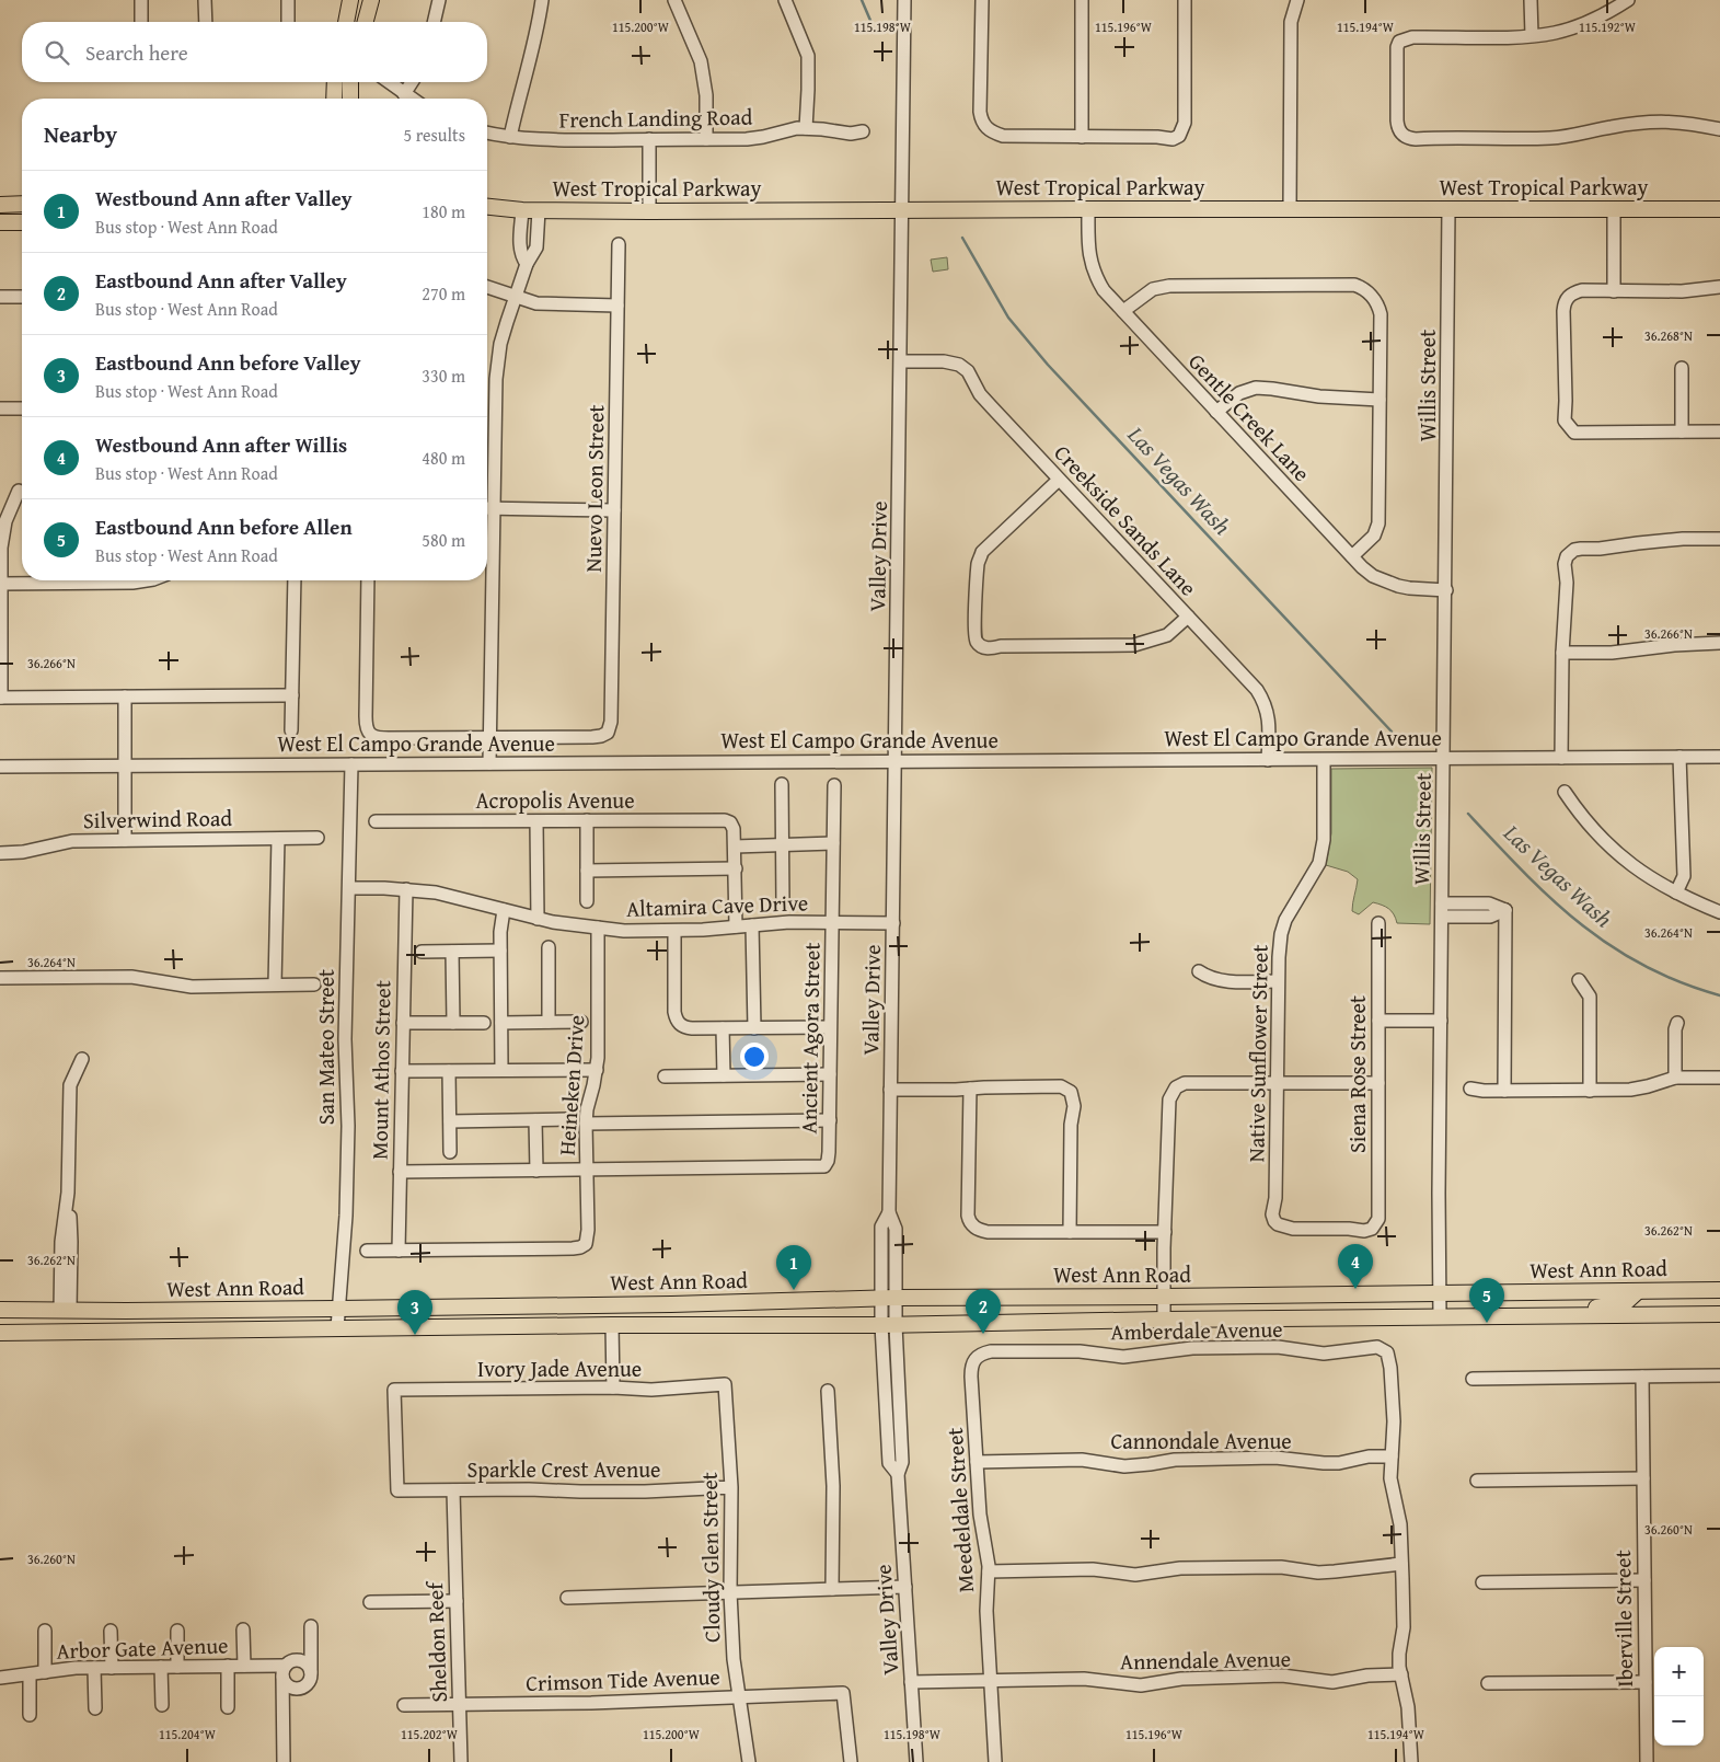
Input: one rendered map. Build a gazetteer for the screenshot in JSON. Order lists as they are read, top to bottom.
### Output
{
  "streets": {
    "main road": ["West Tropical Parkway", "West Ann Road"],
    "street": [
      "French Landing Road",
      "Willis Street",
      "Gentle Creek Lane",
      "Nuevo Leon Street",
      "Creekside Sands Lane",
      "Valley Drive",
      "West El Campo Grande Avenue",
      "Acropolis Avenue",
      "Silverwind Road",
      "Altamira Cave Drive",
      "Ancient Agora Street",
      "San Mateo Street",
      "Native Sunflower Street",
      "Mount Athos Street",
      "Siena Rose Street",
      "Heineken Drive",
      "Amberdale Avenue",
      "Ivory Jade Avenue",
      "Cannondale Avenue",
      "Sparkle Crest Avenue",
      "Meedeldale Street",
      "Cloudy Glen Street",
      "Iberville Street",
      "Sheldon Reef",
      "Arbor Gate Avenue",
      "Annendale Avenue",
      "Crimson Tide Avenue"
    ]
  },
  "crossings": [
    ["West Tropical Parkway", "Willis Street"],
    ["West Tropical Parkway", "Gentle Creek Lane"],
    ["West Tropical Parkway", "Valley Drive"],
    ["Willis Street", "Gentle Creek Lane"],
    ["Willis Street", "West El Campo Grande Avenue"],
    ["Willis Street", "West Ann Road"],
    ["Creekside Sands Lane", "Valley Drive"],
    ["Creekside Sands Lane", "West El Campo Grande Avenue"],
    ["Valley Drive", "West El Campo Grande Avenue"],
    ["Valley Drive", "Altamira Cave Drive"],
    ["Valley Drive", "West Ann Road"],
    ["Valley Drive", "Annendale Avenue"],
    ["West El Campo Grande Avenue", "San Mateo Street"],
    ["West El Campo Grande Avenue", "Native Sunflower Street"],
    ["Altamira Cave Drive", "Ancient Agora Street"],
    ["Altamira Cave Drive", "San Mateo Street"],
    ["Altamira Cave Drive", "Mount Athos Street"],
    ["Altamira Cave Drive", "Heineken Drive"],
    ["Ancient Agora Street", "Heineken Drive"],
    ["San Mateo Street", "West Ann Road"],
    ["Native Sunflower Street", "Siena Rose Street"],
    ["Mount Athos Street", "Heineken Drive"],
    ["Amberdale Avenue", "Cannondale Avenue"],
    ["Amberdale Avenue", "Meedeldale Street"],
    ["Ivory Jade Avenue", "Sparkle Crest Avenue"],
    ["Ivory Jade Avenue", "Cloudy Glen Street"],
    ["Cannondale Avenue", "Meedeldale Street"],
    ["Sparkle Crest Avenue", "Cloudy Glen Street"],
    ["Sparkle Crest Avenue", "Sheldon Reef"],
    ["Meedeldale Street", "Annendale Avenue"],
    ["Cloudy Glen Street", "Crimson Tide Avenue"],
    ["Sheldon Reef", "Crimson Tide Avenue"]
  ],
  "water": ["Las Vegas Wash"],
  "page": {
    "search": "Search here",
    "heading": ["Nearby", "5 results"],
    "list": [
      {
        "mark": "1",
        "name": "Westbound Ann after Valley",
        "note": "Bus stop · West Ann Road",
        "value": "180 m"
      },
      {
        "mark": "2",
        "name": "Eastbound Ann after Valley",
        "note": "Bus stop · West Ann Road",
        "value": "270 m"
      },
      {
        "mark": "3",
        "name": "Eastbound Ann before Valley",
        "note": "Bus stop · West Ann Road",
        "value": "330 m"
      },
      {
        "mark": "4",
        "name": "Westbound Ann after Willis",
        "note": "Bus stop · West Ann Road",
        "value": "480 m"
      },
      {
        "mark": "5",
        "name": "Eastbound Ann before Allen",
        "note": "Bus stop · West Ann Road",
        "value": "580 m"
      }
    ],
    "pins": [
      "4",
      "1",
      "5",
      "2",
      "3"
    ],
    "map_buttons": ["+", "−"]
  },
  "coordinates": [
    "115.200°W",
    "115.198°W",
    "115.196°W",
    "115.194°W",
    "115.192°W",
    "36.268°N",
    "36.266°N",
    "36.264°N",
    "36.262°N",
    "36.260°N",
    "115.204°W",
    "115.202°W"
  ]
}
